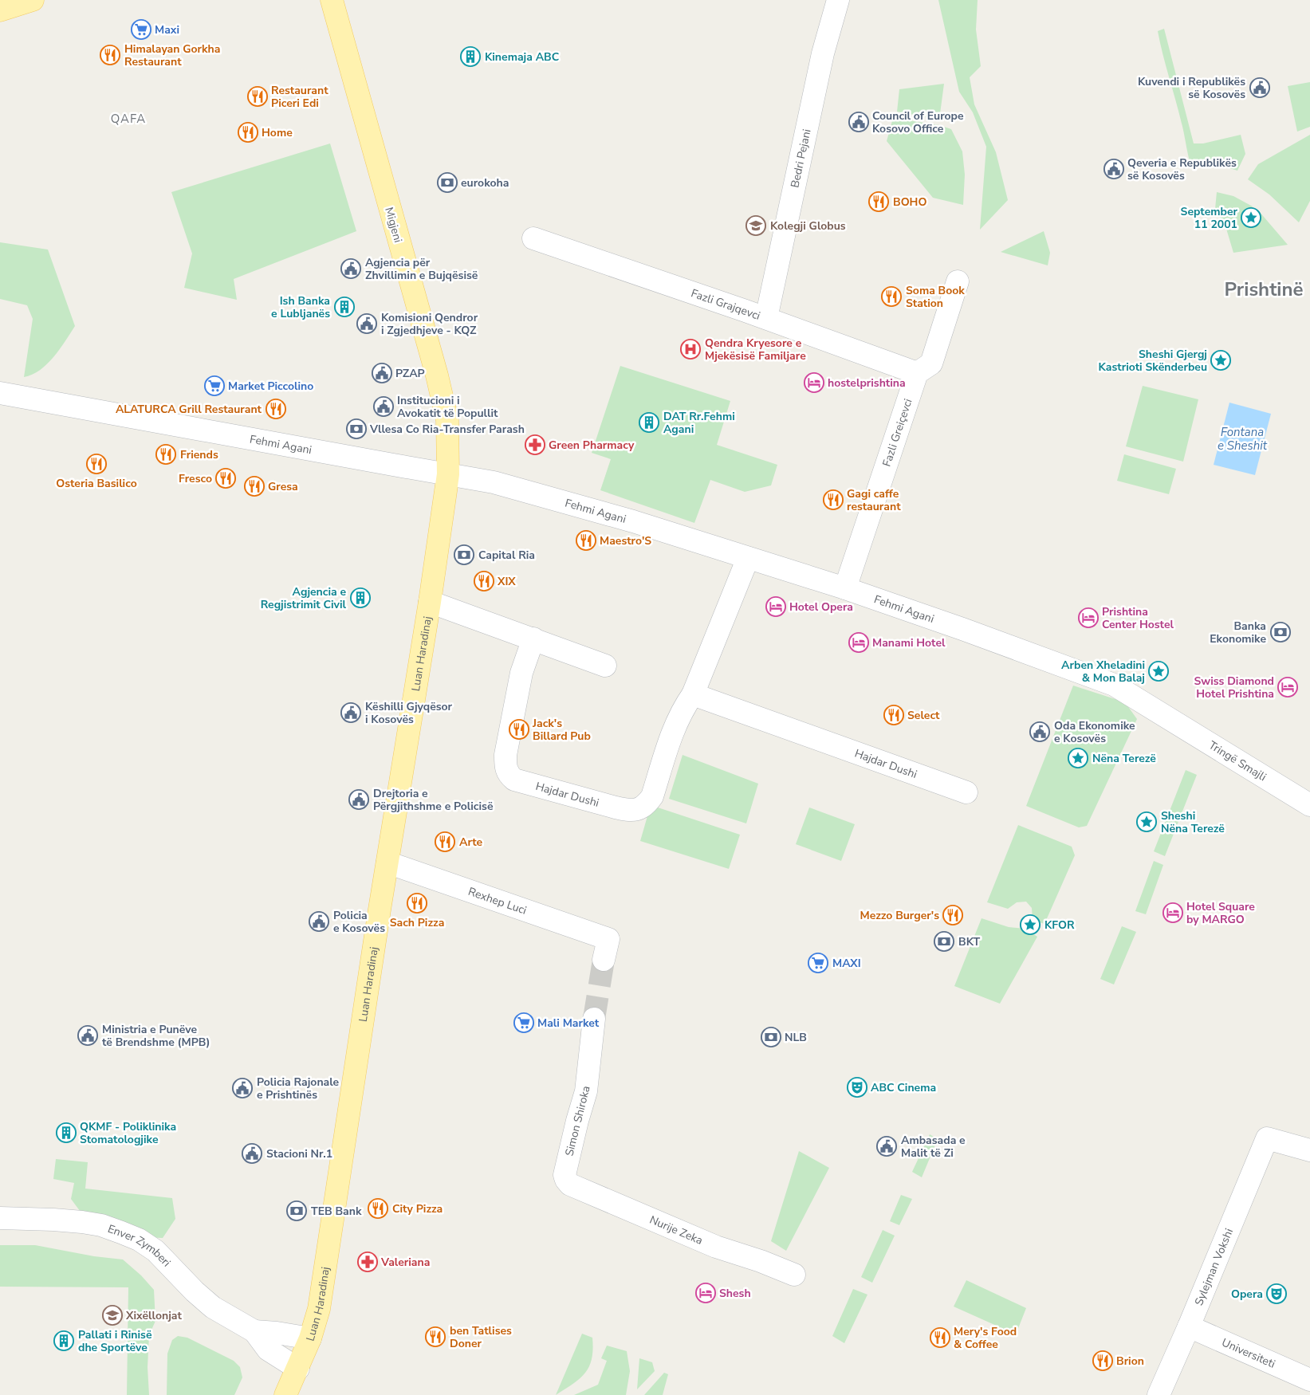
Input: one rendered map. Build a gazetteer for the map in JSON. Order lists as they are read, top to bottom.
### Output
{
  "streets": {
    "main road": ["Migjeni", "Luan Haradinaj"],
    "street": [
      "Bedri Pejani",
      "Fazli Grajqevci",
      "Fazli Greiçevci",
      "Fehmi Agani",
      "Tringë Smajli",
      "Hajdar Dushi",
      "Rexhep Luci",
      "Simon Shiroka",
      "Nurije Zeka",
      "Enver Zymberi",
      "Sylejman Vokshi",
      "Universiteti"
    ]
  },
  "crossings": [
    ["Bedri Pejani", "Fazli Grajqevci"],
    ["Migjeni", "Fehmi Agani"],
    ["Migjeni", "Luan Haradinaj"],
    ["Fazli Grajqevci", "Fazli Greiçevci"],
    ["Fazli Greiçevci", "Fehmi Agani"],
    ["Fehmi Agani", "Luan Haradinaj"],
    ["Fehmi Agani", "Tringë Smajli"],
    ["Fehmi Agani", "Hajdar Dushi"],
    ["Luan Haradinaj", "Rexhep Luci"],
    ["Simon Shiroka", "Nurije Zeka"],
    ["Sylejman Vokshi", "Universiteti"]
  ],
  "districts": ["QAFA", "Prishtinë"],
  "water": ["Fontana e Sheshit"],
  "places": {
    "supermarket": [
      "Maxi",
      "Market Piccolino",
      "MAXI",
      "Mali Market"
    ],
    "restaurant": [
      "Himalayan Gorkha Restaurant",
      "Restaurant Piceri Edi",
      "Home",
      "BOHO",
      "Soma Book Station",
      "ALATURCA Grill Restaurant",
      "Friends",
      "Osteria Basilico",
      "Fresco",
      "Gresa",
      "Gagi caffe restaurant",
      "Maestro'S",
      "XIX",
      "Select",
      "Jack's Billard Pub",
      "Arte",
      "Sach Pizza",
      "Mezzo Burger's",
      "City Pizza",
      "ben Tatlises Doner",
      "Mery's Food & Coffee",
      "Brion"
    ],
    "building": [
      "Kinemaja ABC",
      "Ish Banka e Lubljanës",
      "DAT Rr.Fehmi Agani",
      "Agjencia e Regjistrimit Civil",
      "QKMF - Poliklinika Stomatologjike",
      "Pallati i Rinisë dhe Sportëve"
    ],
    "public building": [
      "Kuvendi i Republikës së Kosovës",
      "Council of Europe Kosovo Office",
      "Qeveria e Republikës së Kosovës",
      "Agjencia për Zhvillimin e Bujqësisë",
      "Komisioni Qendror i Zgjedhjeve - KQZ",
      "PZAP",
      "Institucioni i Avokatit të Popullit",
      "Këshilli Gjyqësor i Kosovës",
      "Oda Ekonomike e Kosovës",
      "Drejtoria e Përgjithshme e Policisë",
      "Policia e Kosovës",
      "Ministria e Punëve të Brendshme (MPB)",
      "Policia Rajonale e Prishtinës",
      "Ambasada e Malit të Zi",
      "Stacioni Nr.1"
    ],
    "bank": [
      "eurokoha",
      "Vllesa Co Ria-Transfer Parash",
      "Capital Ria",
      "Banka Ekonomike",
      "BKT",
      "NLB",
      "TEB Bank"
    ],
    "place": [
      "September 11 2001",
      "Sheshi Gjergj Kastrioti Skënderbeu",
      "Arben Xheladini & Mon Balaj",
      "Nëna Terezë",
      "Sheshi Nëna Terezë",
      "KFOR"
    ],
    "school or university": ["Kolegji Globus", "Xixëllonjat"],
    "hospital": ["Qendra Kryesore e Mjekësisë Familjare"],
    "hotel": [
      "hostelprishtina",
      "Hotel Opera",
      "Prishtina Center Hostel",
      "Manami Hotel",
      "Swiss Diamond Hotel Prishtina",
      "Hotel Square by MARGO",
      "Shesh"
    ],
    "pharmacy": ["Green Pharmacy", "Valeriana"],
    "theatre": ["ABC Cinema", "Opera"]
  }
}
